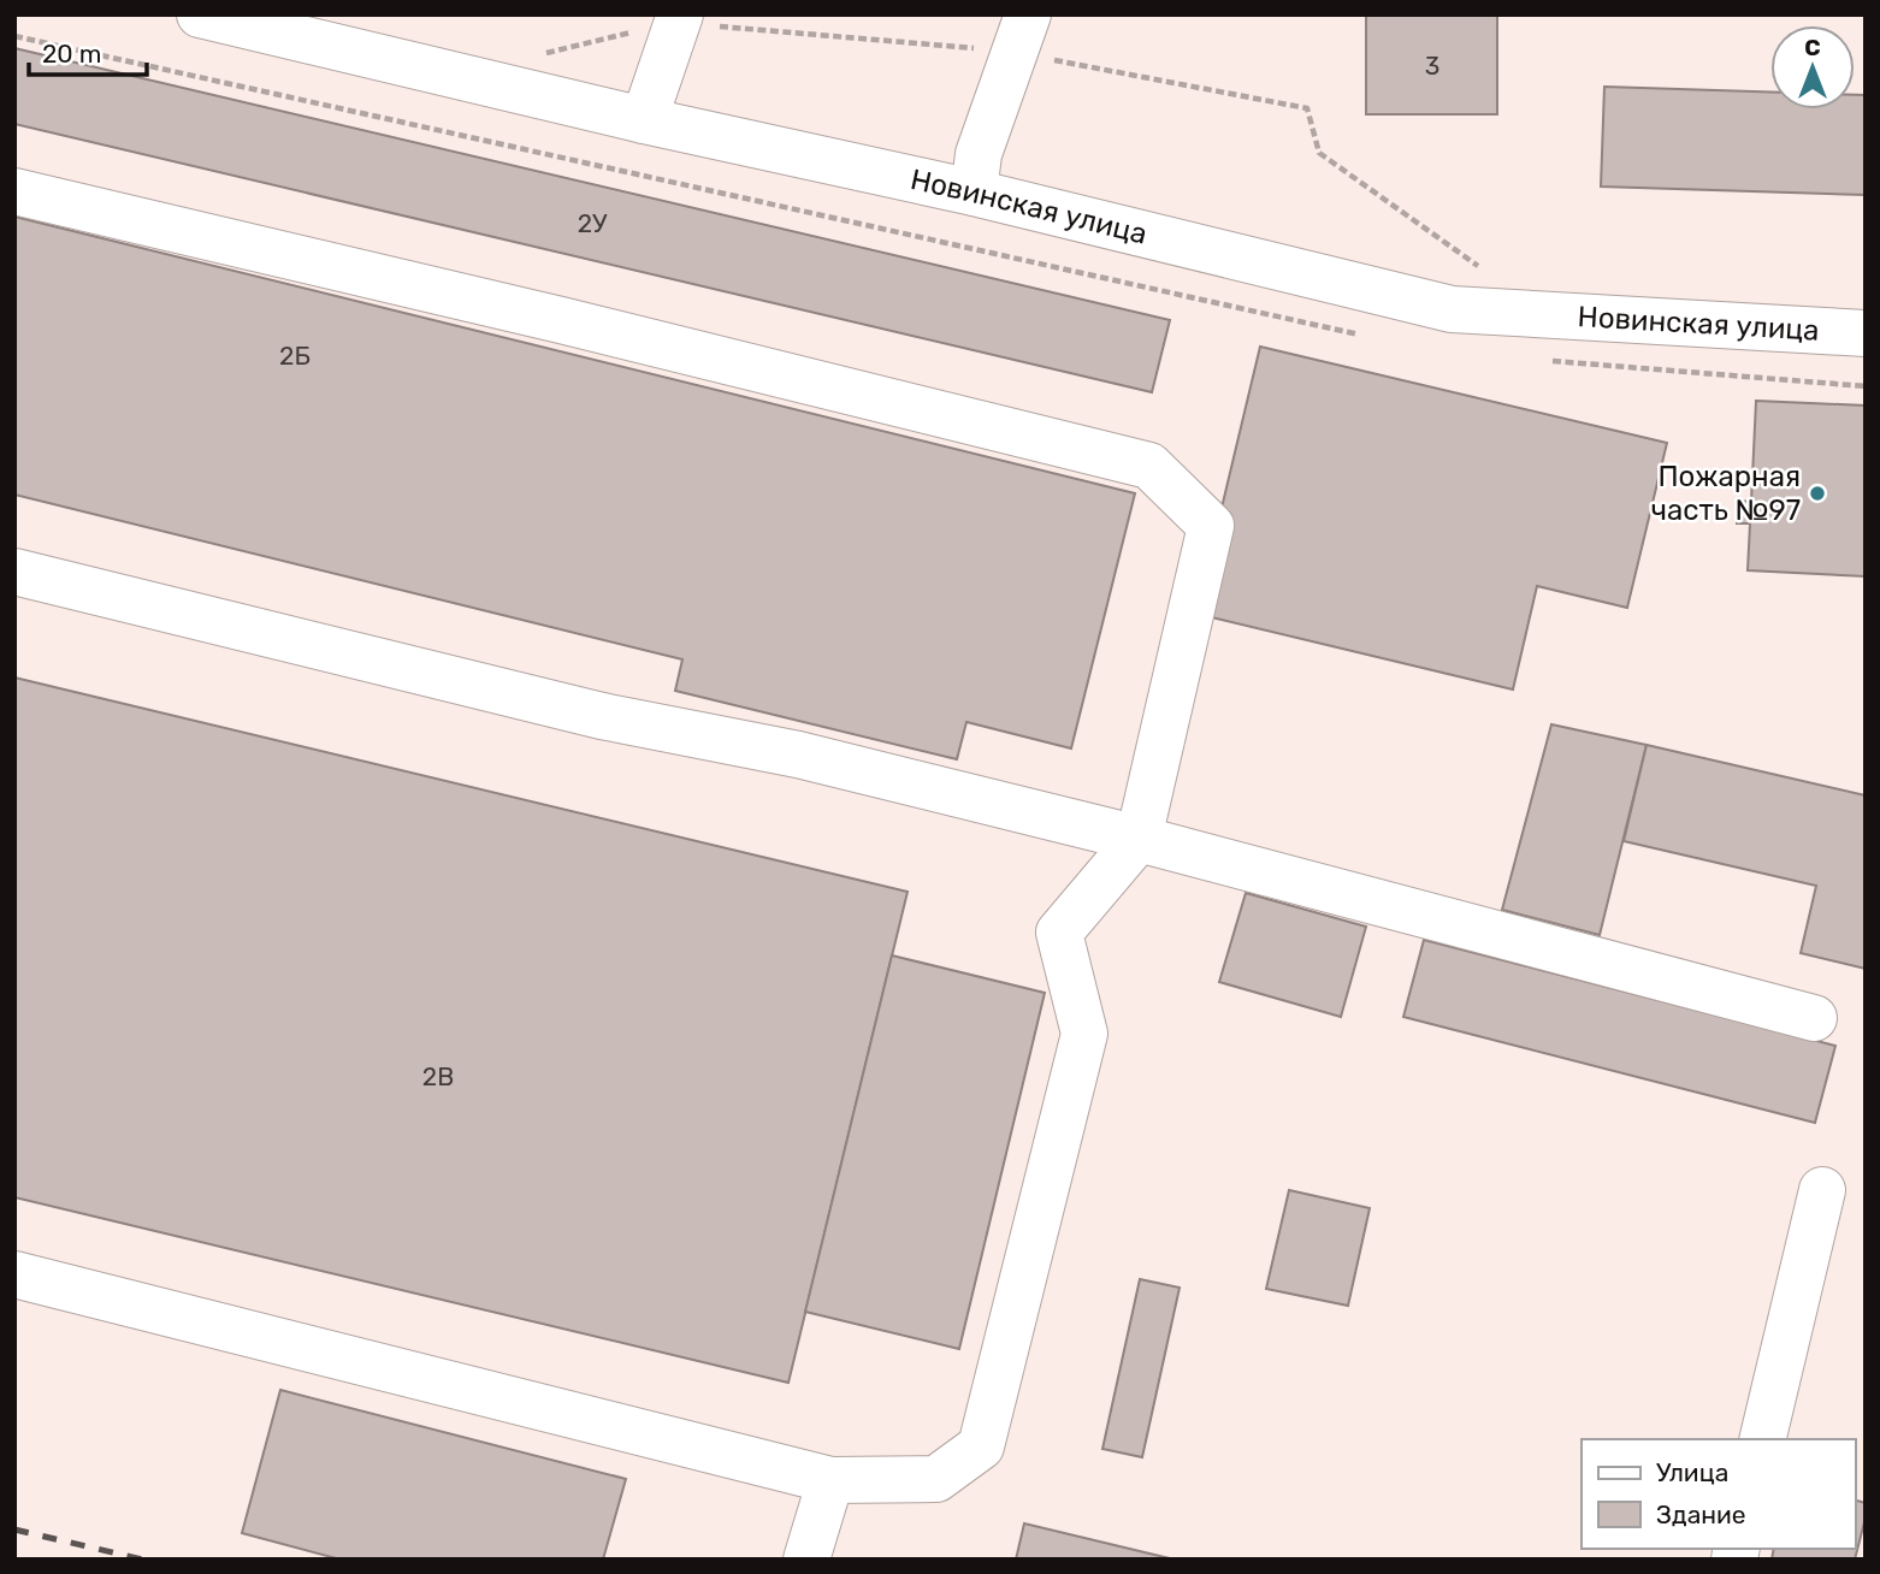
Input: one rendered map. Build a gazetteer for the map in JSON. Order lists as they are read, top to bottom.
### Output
{
  "streets": {
    "main road": ["Новинская улица"]
  },
  "places": ["Пожарная часть №97"],
  "house_numbers": [
    "3",
    "2У",
    "2Б",
    "2В"
  ],
  "legend": ["Улица", "Здание"],
  "scale_bar": "20 m",
  "north": "top"
}
